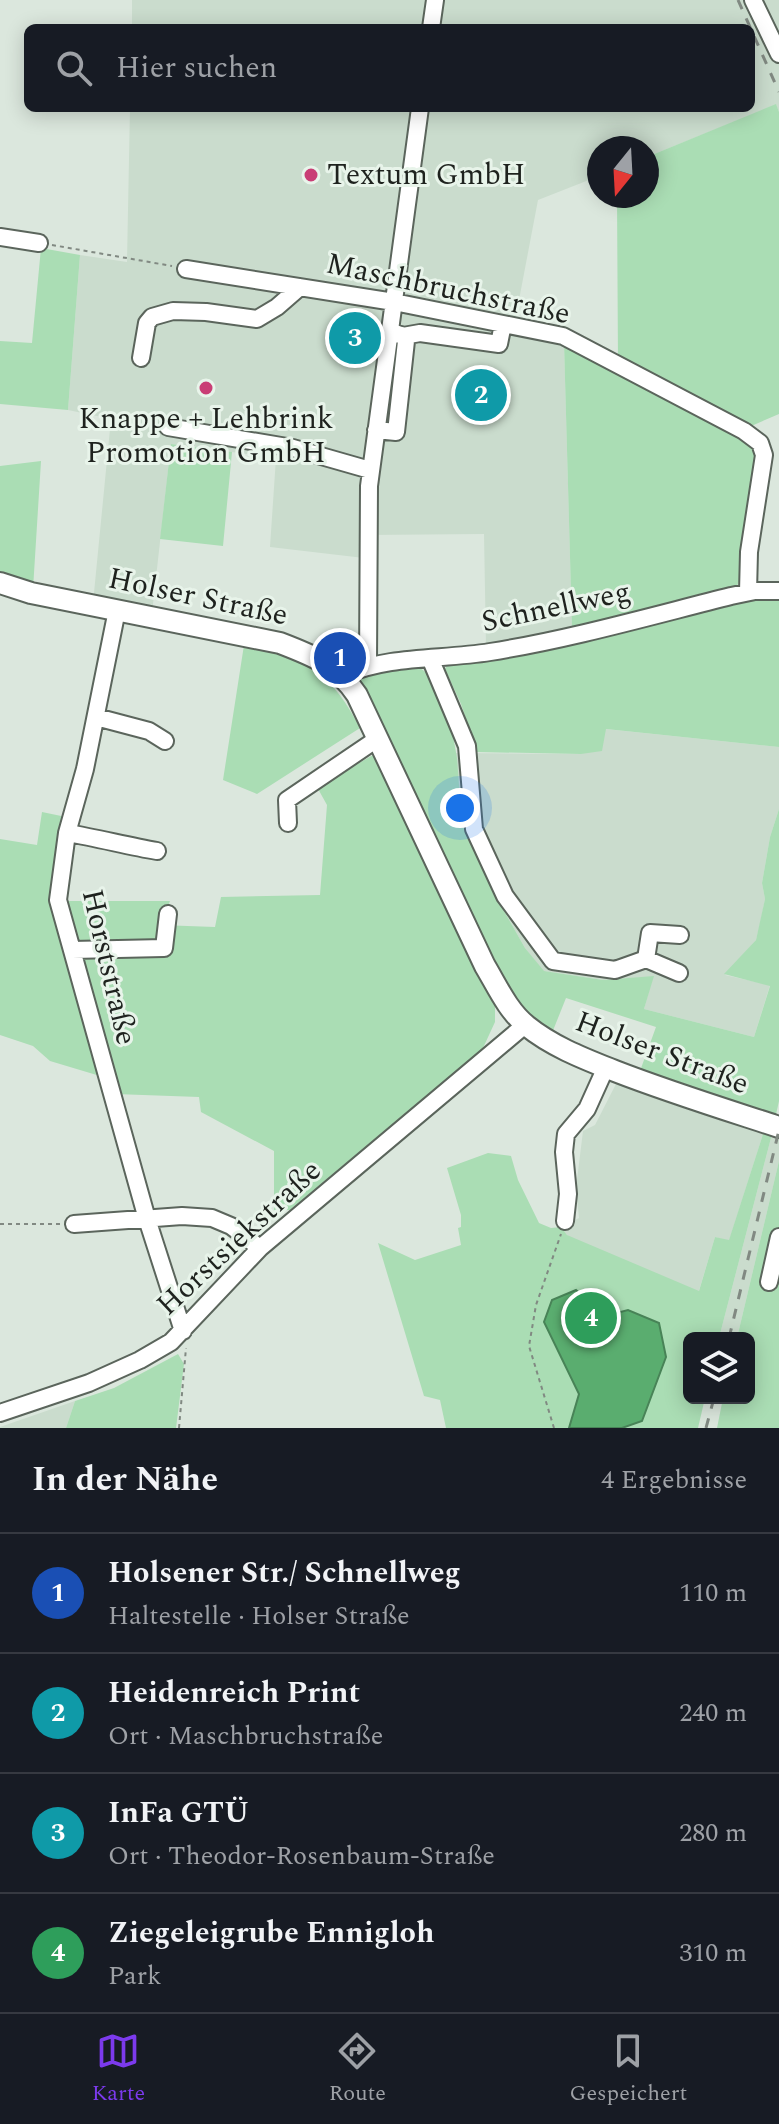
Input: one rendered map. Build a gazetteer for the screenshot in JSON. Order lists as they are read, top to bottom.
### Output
{
  "streets": {
    "main road": ["Holser Straße"],
    "street": [
      "Maschbruchstraße",
      "Schnellweg",
      "Horststraße",
      "Horstsiekstraße"
    ]
  },
  "crossings": [
    ["Maschbruchstraße", "Schnellweg"],
    ["Holser Straße", "Schnellweg"],
    ["Holser Straße", "Horststraße"],
    ["Holser Straße", "Horstsiekstraße"],
    ["Horststraße", "Horstsiekstraße"]
  ],
  "places": ["Textum GmbH", "Knappe + Lehbrink Promotion GmbH"],
  "north": "bottom",
  "page": {
    "search": "Hier suchen",
    "pins": [
      "3",
      "2",
      "1",
      "4"
    ],
    "heading": ["In der Nähe", "4 Ergebnisse"],
    "list": [
      {
        "mark": "1",
        "name": "Holsener Str./ Schnellweg",
        "note": "Haltestelle · Holser Straße",
        "value": "110 m"
      },
      {
        "mark": "2",
        "name": "Heidenreich Print",
        "note": "Ort · Maschbruchstraße",
        "value": "240 m"
      },
      {
        "mark": "3",
        "name": "InFa GTÜ",
        "note": "Ort · Theodor-Rosenbaum-Straße",
        "value": "280 m"
      },
      {
        "mark": "4",
        "name": "Ziegeleigrube Ennigloh",
        "note": "Park",
        "value": "310 m"
      }
    ],
    "nav": ["Karte", "Route", "Gespeichert"]
  }
}
